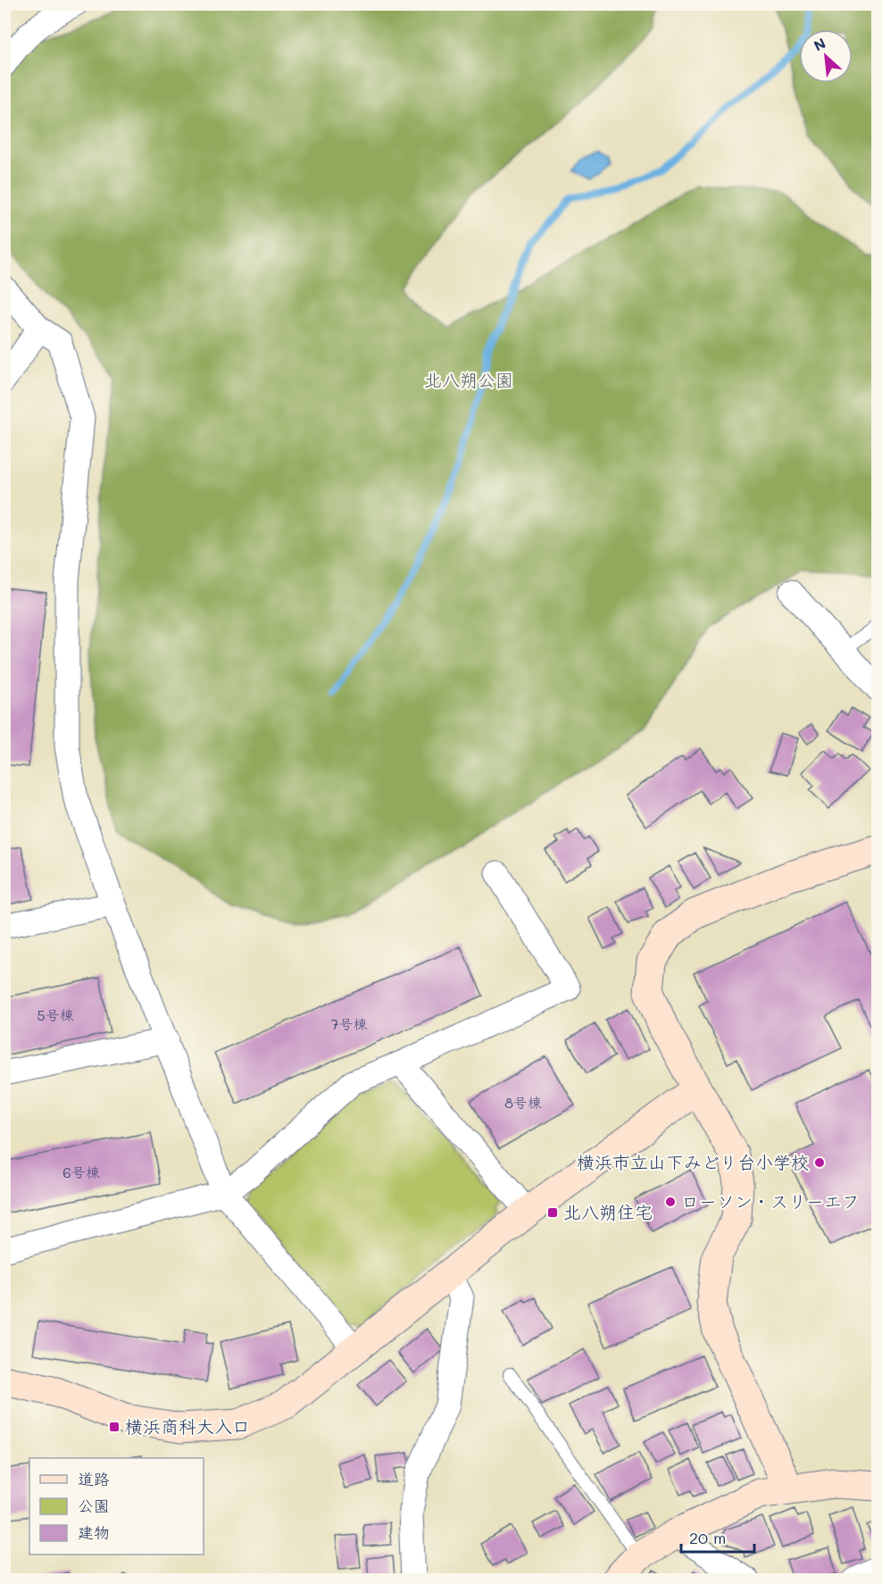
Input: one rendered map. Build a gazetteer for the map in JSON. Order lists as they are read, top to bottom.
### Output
{
  "parks": ["北八朔公園"],
  "places": {
    "other": ["横浜市立山下みどり台小学校", "ローソン・スリーエフ"],
    "transit": ["北八朔住宅", "横浜商科大入口"]
  },
  "house_numbers": [
    "5号棟",
    "7号棟",
    "8号棟",
    "6号棟"
  ],
  "legend": ["道路", "公園", "建物"],
  "scale_bar": "20 m",
  "north": "top left"
}
